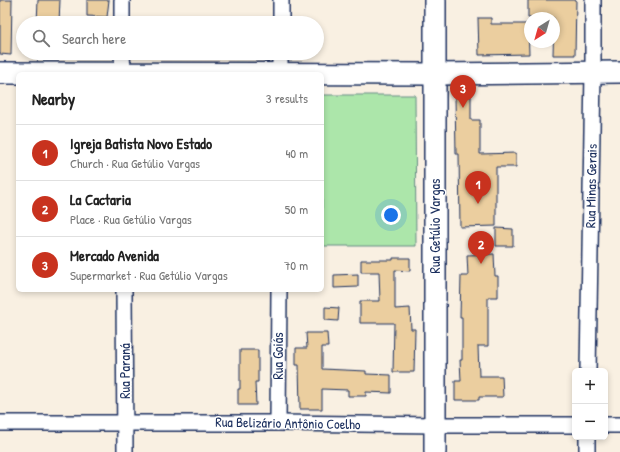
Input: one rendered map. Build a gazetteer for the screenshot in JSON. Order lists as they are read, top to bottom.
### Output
{
  "streets": {
    "street": [
      "Rua Minas Gerais",
      "Rua Getúlio Vargas",
      "Rua Goiás",
      "Rua Paraná",
      "Rua Belizário Antônio Coelho"
    ]
  },
  "crossings": [
    ["Rua Getúlio Vargas", "Rua Belizário Antônio Coelho"],
    ["Rua Goiás", "Rua Belizário Antônio Coelho"],
    ["Rua Paraná", "Rua Belizário Antônio Coelho"]
  ],
  "north": "bottom left",
  "page": {
    "search": "Search here",
    "heading": ["Nearby", "3 results"],
    "pins": ["3", "1", "2"],
    "list": [
      {
        "mark": "1",
        "name": "Igreja Batista Novo Estado",
        "note": "Church · Rua Getúlio Vargas",
        "value": "40 m"
      },
      {
        "mark": "2",
        "name": "La Cactaria",
        "note": "Place · Rua Getúlio Vargas",
        "value": "50 m"
      },
      {
        "mark": "3",
        "name": "Mercado Avenida",
        "note": "Supermarket · Rua Getúlio Vargas",
        "value": "70 m"
      }
    ],
    "map_buttons": ["+", "−"]
  }
}
